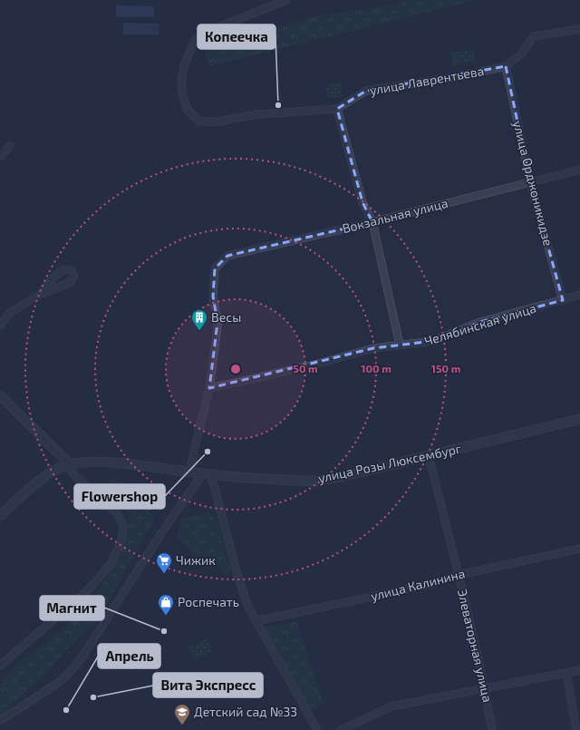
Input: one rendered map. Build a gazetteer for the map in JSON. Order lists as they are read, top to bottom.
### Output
{
  "streets": {
    "street": [
      "улица Лаврентьева",
      "улица Орджоникидзе",
      "Вокзальная улица",
      "Челябинская улица",
      "улица Розы Люксембург",
      "улица Калинина",
      "Элеваторная улица"
    ]
  },
  "crossings": [
    ["улица Лаврентьева", "улица Орджоникидзе"],
    ["улица Орджоникидзе", "Вокзальная улица"],
    ["улица Орджоникидзе", "Челябинская улица"],
    ["Вокзальная улица", "Челябинская улица"],
    ["улица Розы Люксембург", "Элеваторная улица"],
    ["улица Калинина", "Элеваторная улица"]
  ],
  "places": {
    "other": [
      "Копеечка",
      "Flowershop",
      "Магнит",
      "Вита Экспресс",
      "Апрель"
    ],
    "building": ["Весы"],
    "supermarket": ["Чижик"],
    "shop": ["Роспечать"],
    "school or university": ["Детский сад №33"]
  },
  "rings": ["50 m", "100 m", "150 m"]
}
